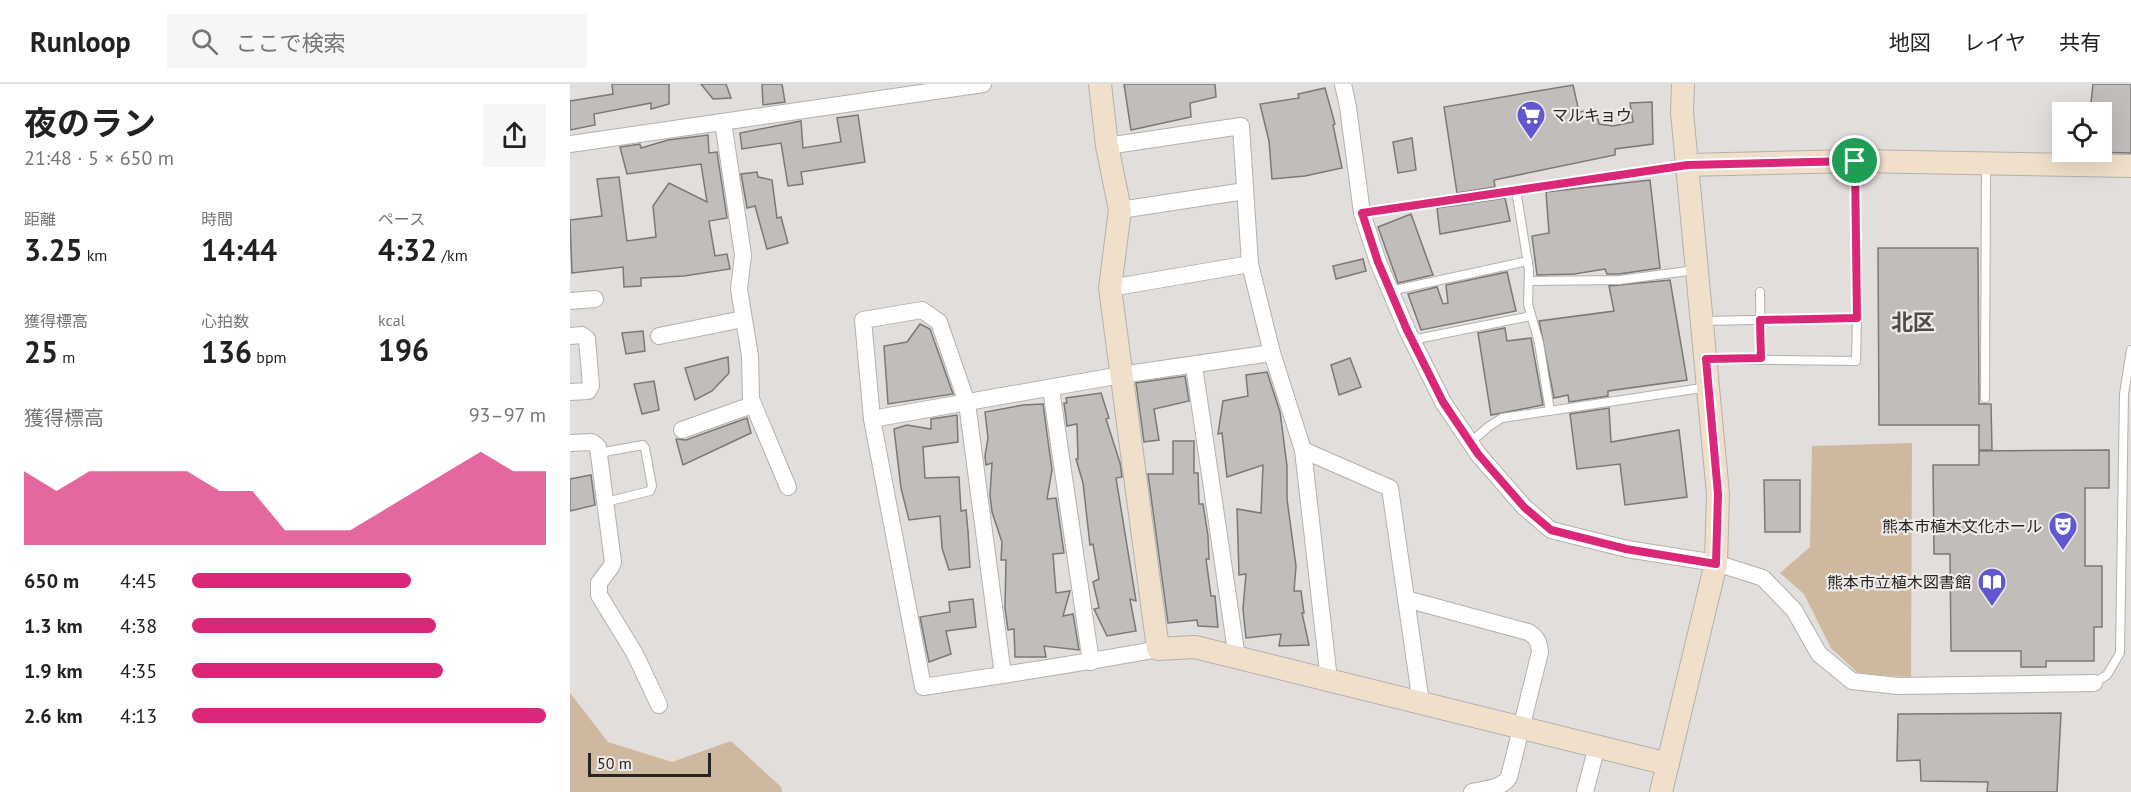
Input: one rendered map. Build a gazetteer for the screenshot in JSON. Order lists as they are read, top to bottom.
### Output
{
  "districts": ["北区"],
  "places": {
    "supermarket": ["マルキョウ"],
    "theatre": ["熊本市植木文化ホール"],
    "library": ["熊本市立植木図書館"]
  },
  "scale_bar": "50 m",
  "page": {
    "header": "Runloop",
    "search": "ここで検索",
    "nav": ["地図", "レイヤ", "共有"],
    "heading": ["夜のラン", "21:48 · 5 × 650 m"],
    "stats": [
      ["距離", "3.25 km"],
      ["時間", "14:44"],
      ["ペース", "4:32 /km"],
      ["獲得標高", "25 m"],
      ["心拍数", "136 bpm"],
      ["kcal", "196"]
    ],
    "chart": ["獲得標高", "93–97 m"],
    "list": [
      {
        "name": "650 m",
        "note": "4:45"
      },
      {
        "name": "1.3 km",
        "note": "4:38"
      },
      {
        "name": "1.9 km",
        "note": "4:35"
      },
      {
        "name": "2.6 km",
        "note": "4:13"
      }
    ],
    "scale": "50 m"
  }
}
